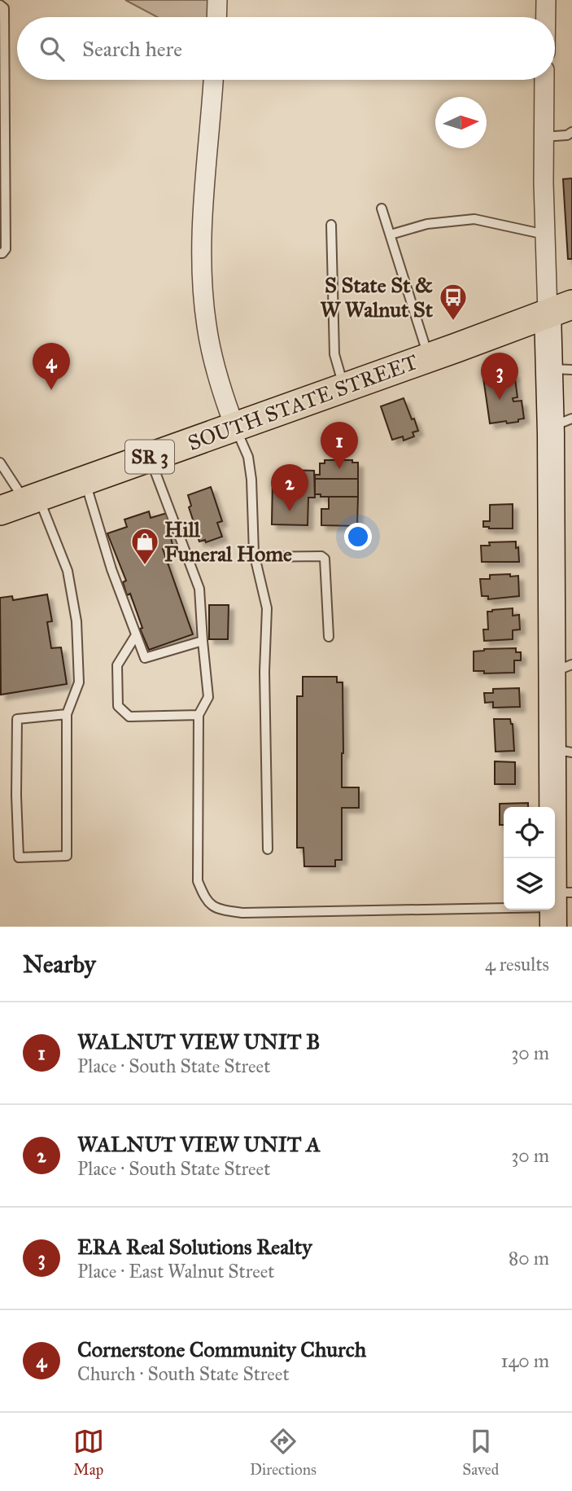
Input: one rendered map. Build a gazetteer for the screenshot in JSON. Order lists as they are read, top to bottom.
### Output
{
  "streets": {
    "main road": ["SOUTH STATE STREET", "SR 3"]
  },
  "places": {
    "bus stop": ["S State St & W Walnut St"],
    "shop": ["Hill Funeral Home"]
  },
  "north": "right",
  "page": {
    "search": "Search here",
    "pins": [
      "4",
      "3",
      "1",
      "2"
    ],
    "heading": ["Nearby", "4 results"],
    "list": [
      {
        "mark": "1",
        "name": "WALNUT VIEW UNIT B",
        "note": "Place · South State Street",
        "value": "30 m"
      },
      {
        "mark": "2",
        "name": "WALNUT VIEW UNIT A",
        "note": "Place · South State Street",
        "value": "30 m"
      },
      {
        "mark": "3",
        "name": "ERA Real Solutions Realty",
        "note": "Place · East Walnut Street",
        "value": "80 m"
      },
      {
        "mark": "4",
        "name": "Cornerstone Community Church",
        "note": "Church · South State Street",
        "value": "140 m"
      }
    ],
    "nav": ["Map", "Directions", "Saved"]
  }
}
